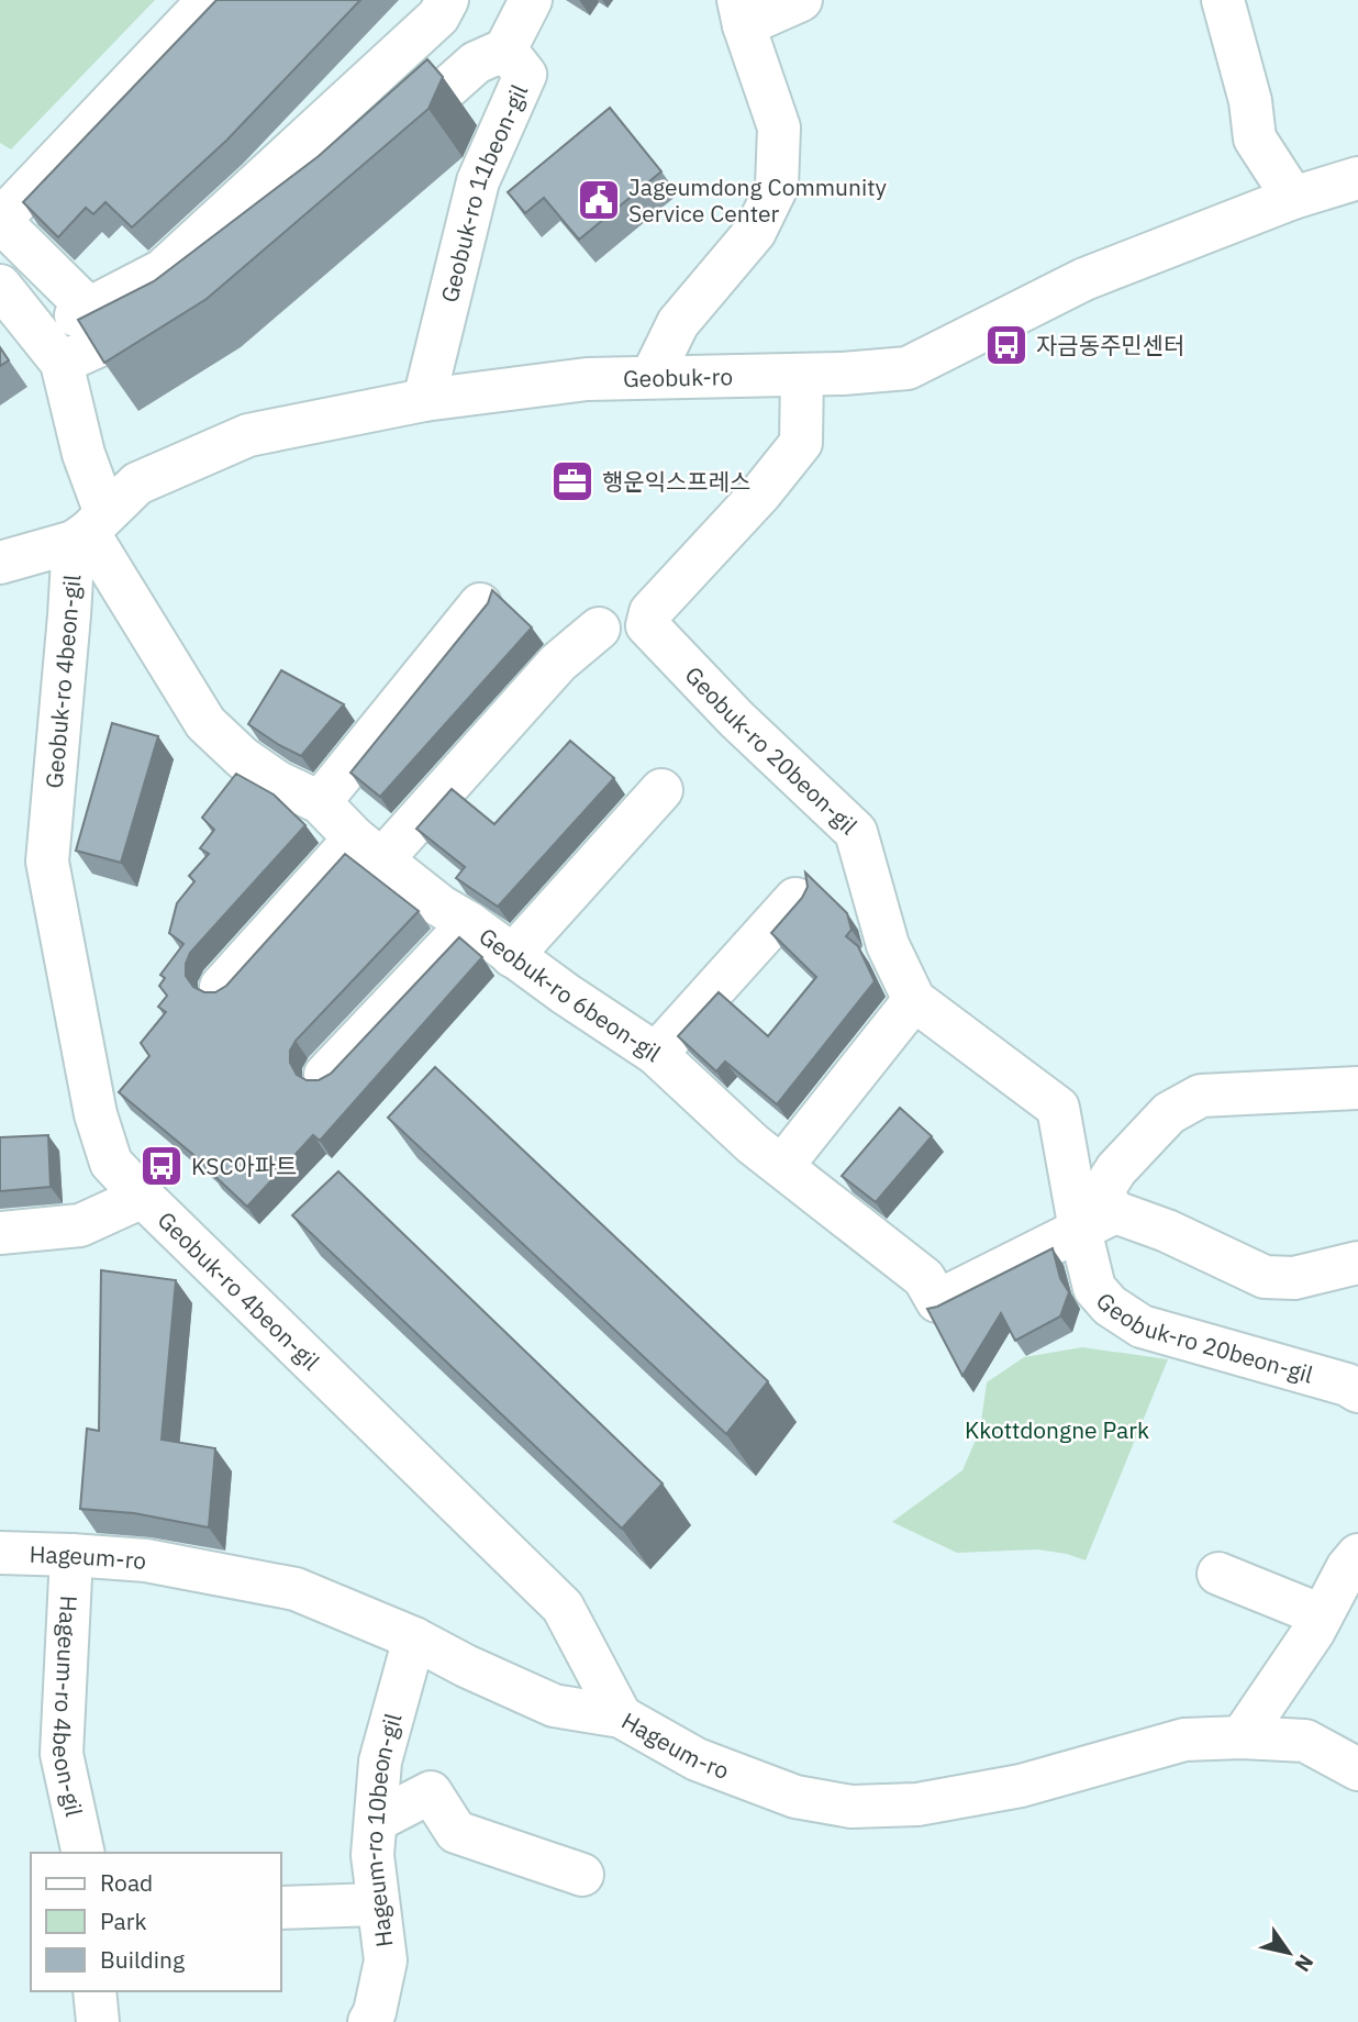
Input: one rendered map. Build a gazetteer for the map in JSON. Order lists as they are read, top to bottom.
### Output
{
  "streets": {
    "street": [
      "Geobuk-ro 11beon-gil",
      "Geobuk-ro",
      "Geobuk-ro 4beon-gil",
      "Geobuk-ro 20beon-gil",
      "Geobuk-ro 6beon-gil",
      "Hageum-ro",
      "Hageum-ro 4beon-gil",
      "Hageum-ro 10beon-gil"
    ]
  },
  "crossings": [
    ["Geobuk-ro 11beon-gil", "Geobuk-ro"],
    ["Geobuk-ro", "Geobuk-ro 4beon-gil"],
    ["Geobuk-ro", "Geobuk-ro 20beon-gil"],
    ["Geobuk-ro", "Geobuk-ro 6beon-gil"],
    ["Geobuk-ro 4beon-gil", "Geobuk-ro 6beon-gil"],
    ["Geobuk-ro 4beon-gil", "Hageum-ro"],
    ["Geobuk-ro 20beon-gil", "Geobuk-ro 6beon-gil"],
    ["Hageum-ro", "Hageum-ro 4beon-gil"],
    ["Hageum-ro", "Hageum-ro 10beon-gil"]
  ],
  "parks": ["Kkottdongne Park"],
  "places": {
    "public building": ["Jageumdong Community Service Center"],
    "bus stop": ["자금동주민센터", "KSC아파트"],
    "office": ["행운익스프레스"]
  },
  "legend": ["Road", "Park", "Building"],
  "north": "bottom right"
}
